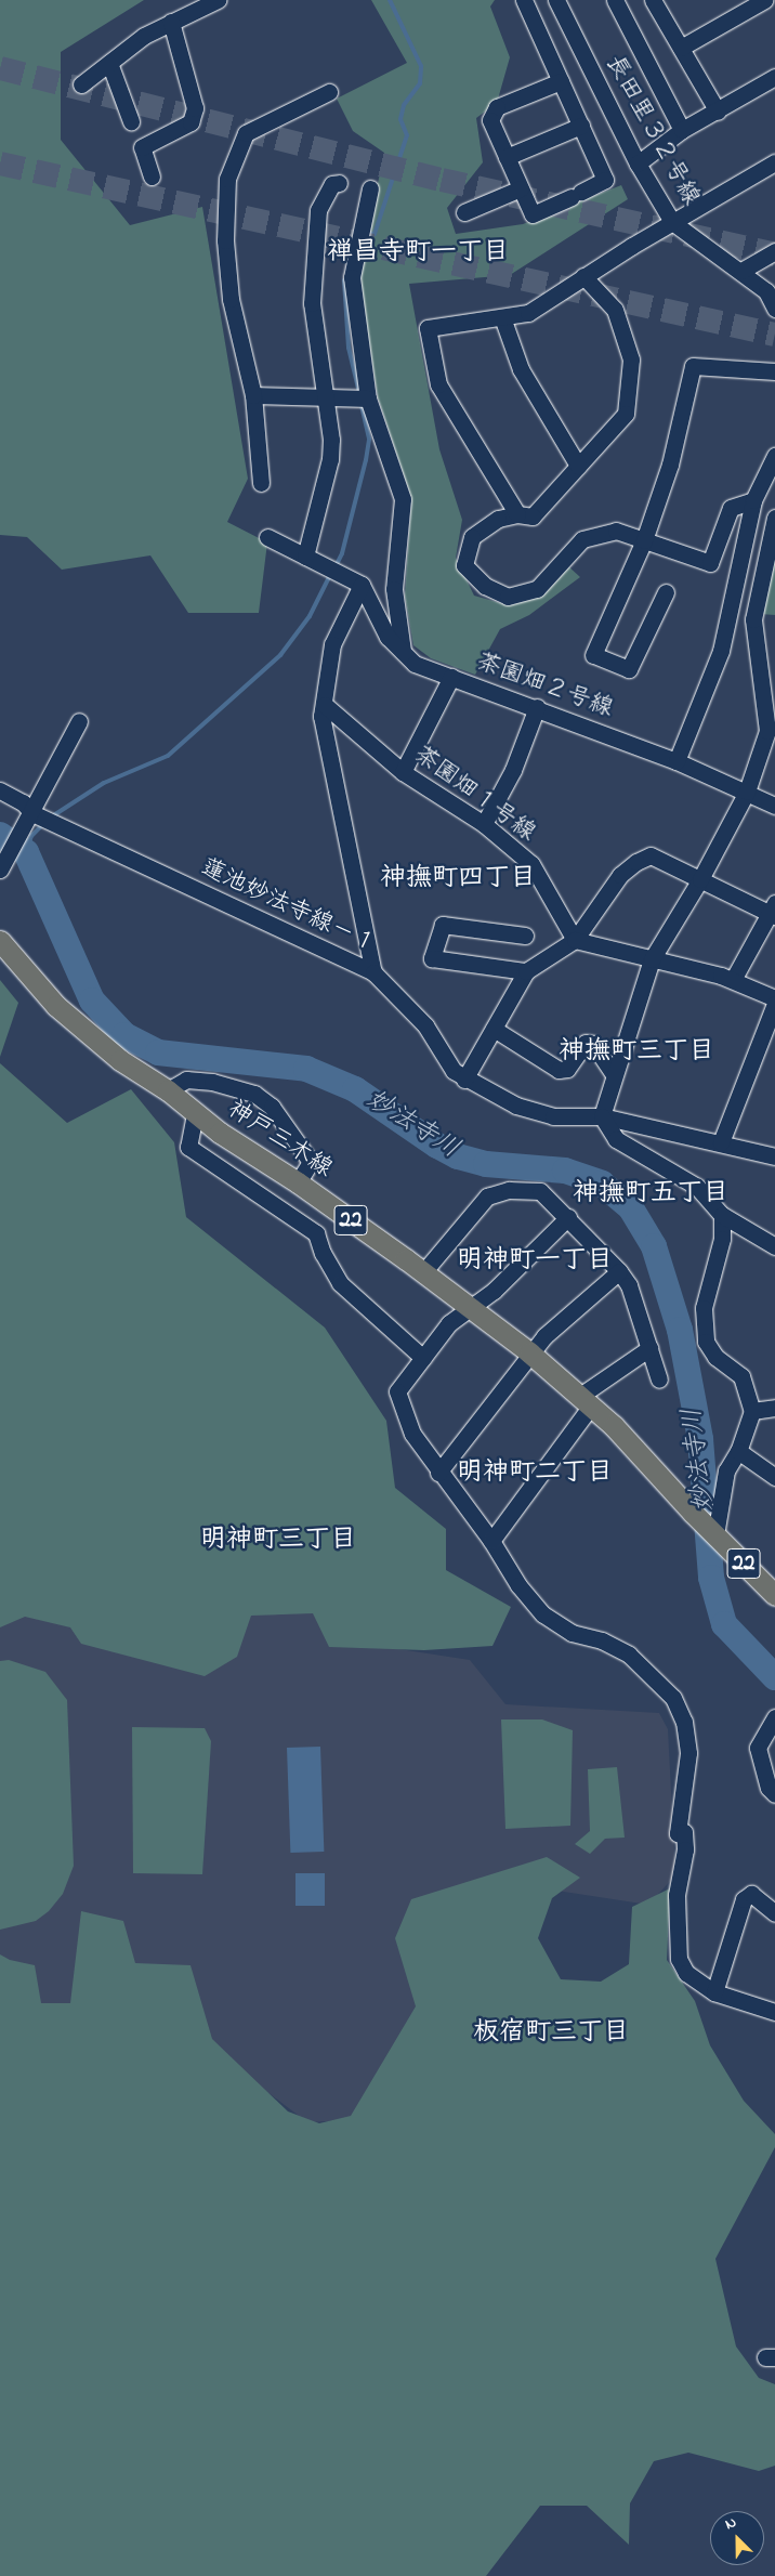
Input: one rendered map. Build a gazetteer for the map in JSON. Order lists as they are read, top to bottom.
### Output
{
  "streets": {
    "main road": ["神戸三木線", "22"],
    "street": [
      "長田里３２号線",
      "茶園畑２号線",
      "茶園畑１号線",
      "蓮池妙法寺線－１"
    ]
  },
  "districts": [
    "禅昌寺町一丁目",
    "神撫町四丁目",
    "神撫町三丁目",
    "神撫町五丁目",
    "明神町一丁目",
    "明神町二丁目",
    "明神町三丁目",
    "板宿町三丁目"
  ],
  "water": ["妙法寺川"],
  "north": "top left"
}
